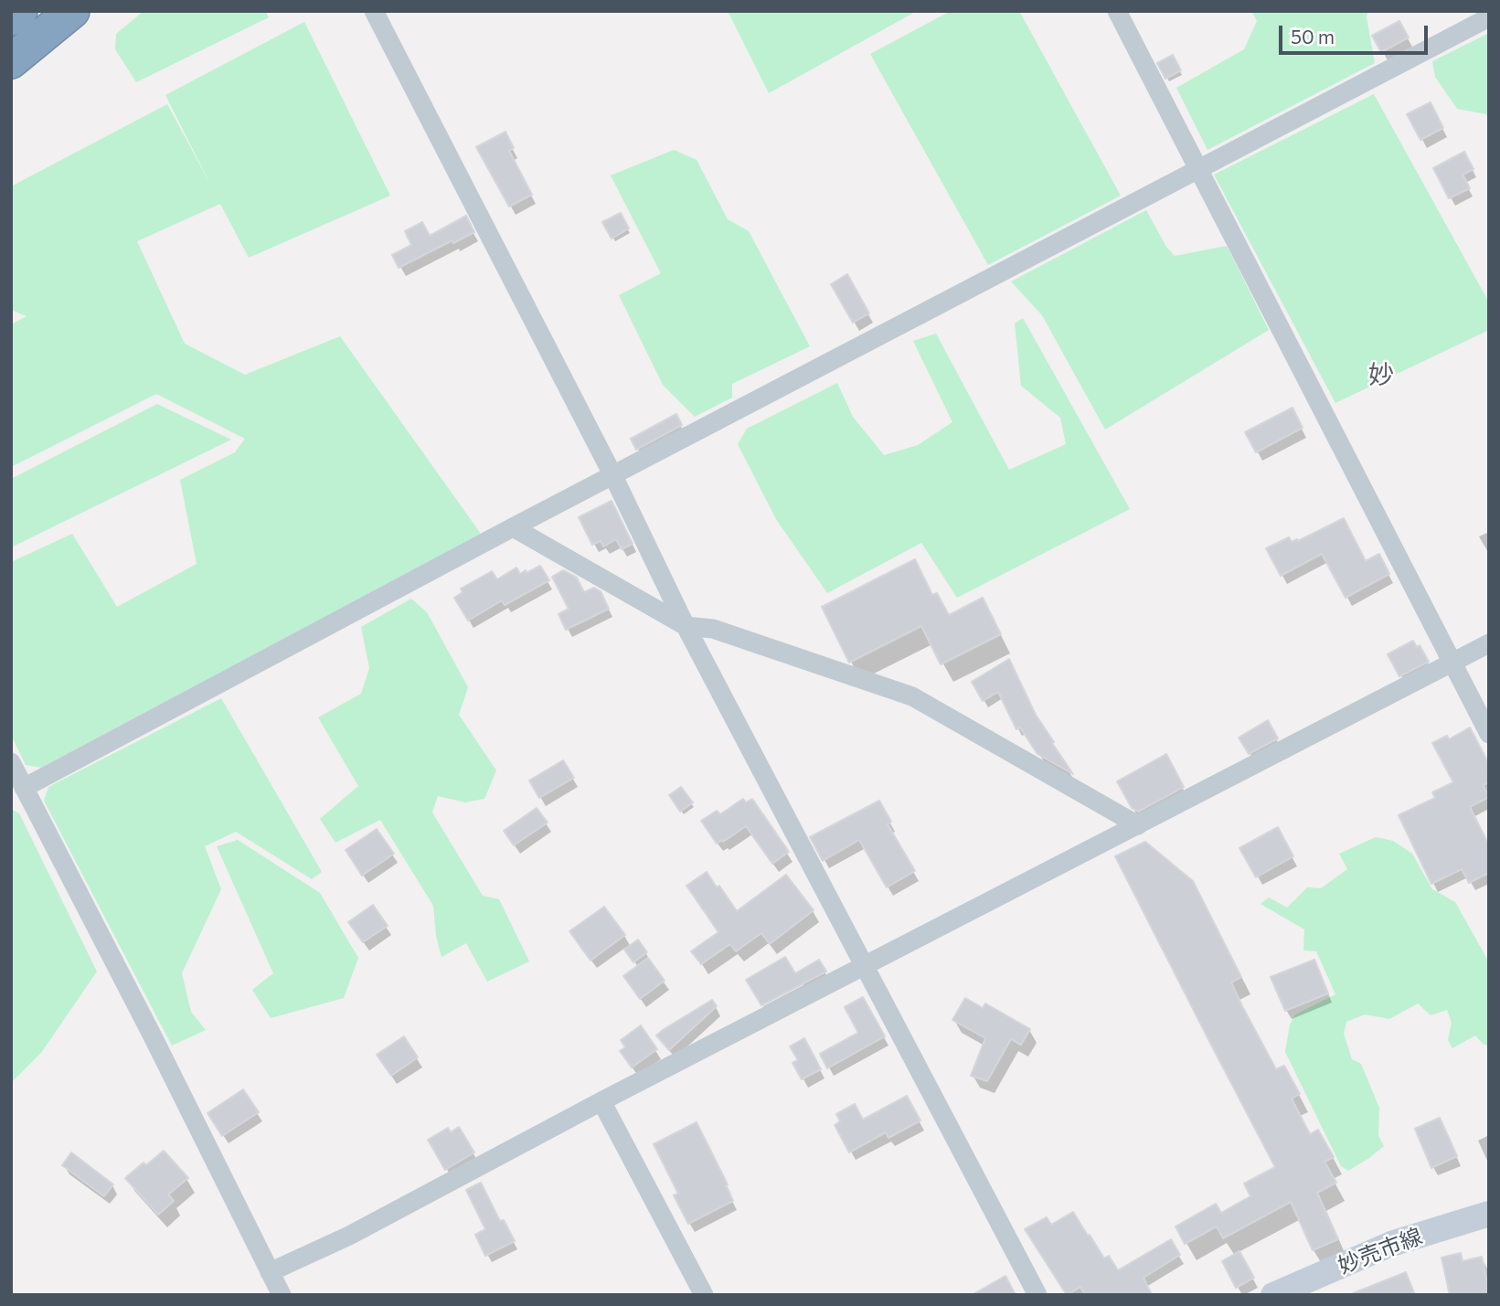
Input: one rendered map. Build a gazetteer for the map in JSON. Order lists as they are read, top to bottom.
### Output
{
  "streets": {
    "main road": ["妙売市線"]
  },
  "districts": ["妙"],
  "scale_bar": "50 m"
}
